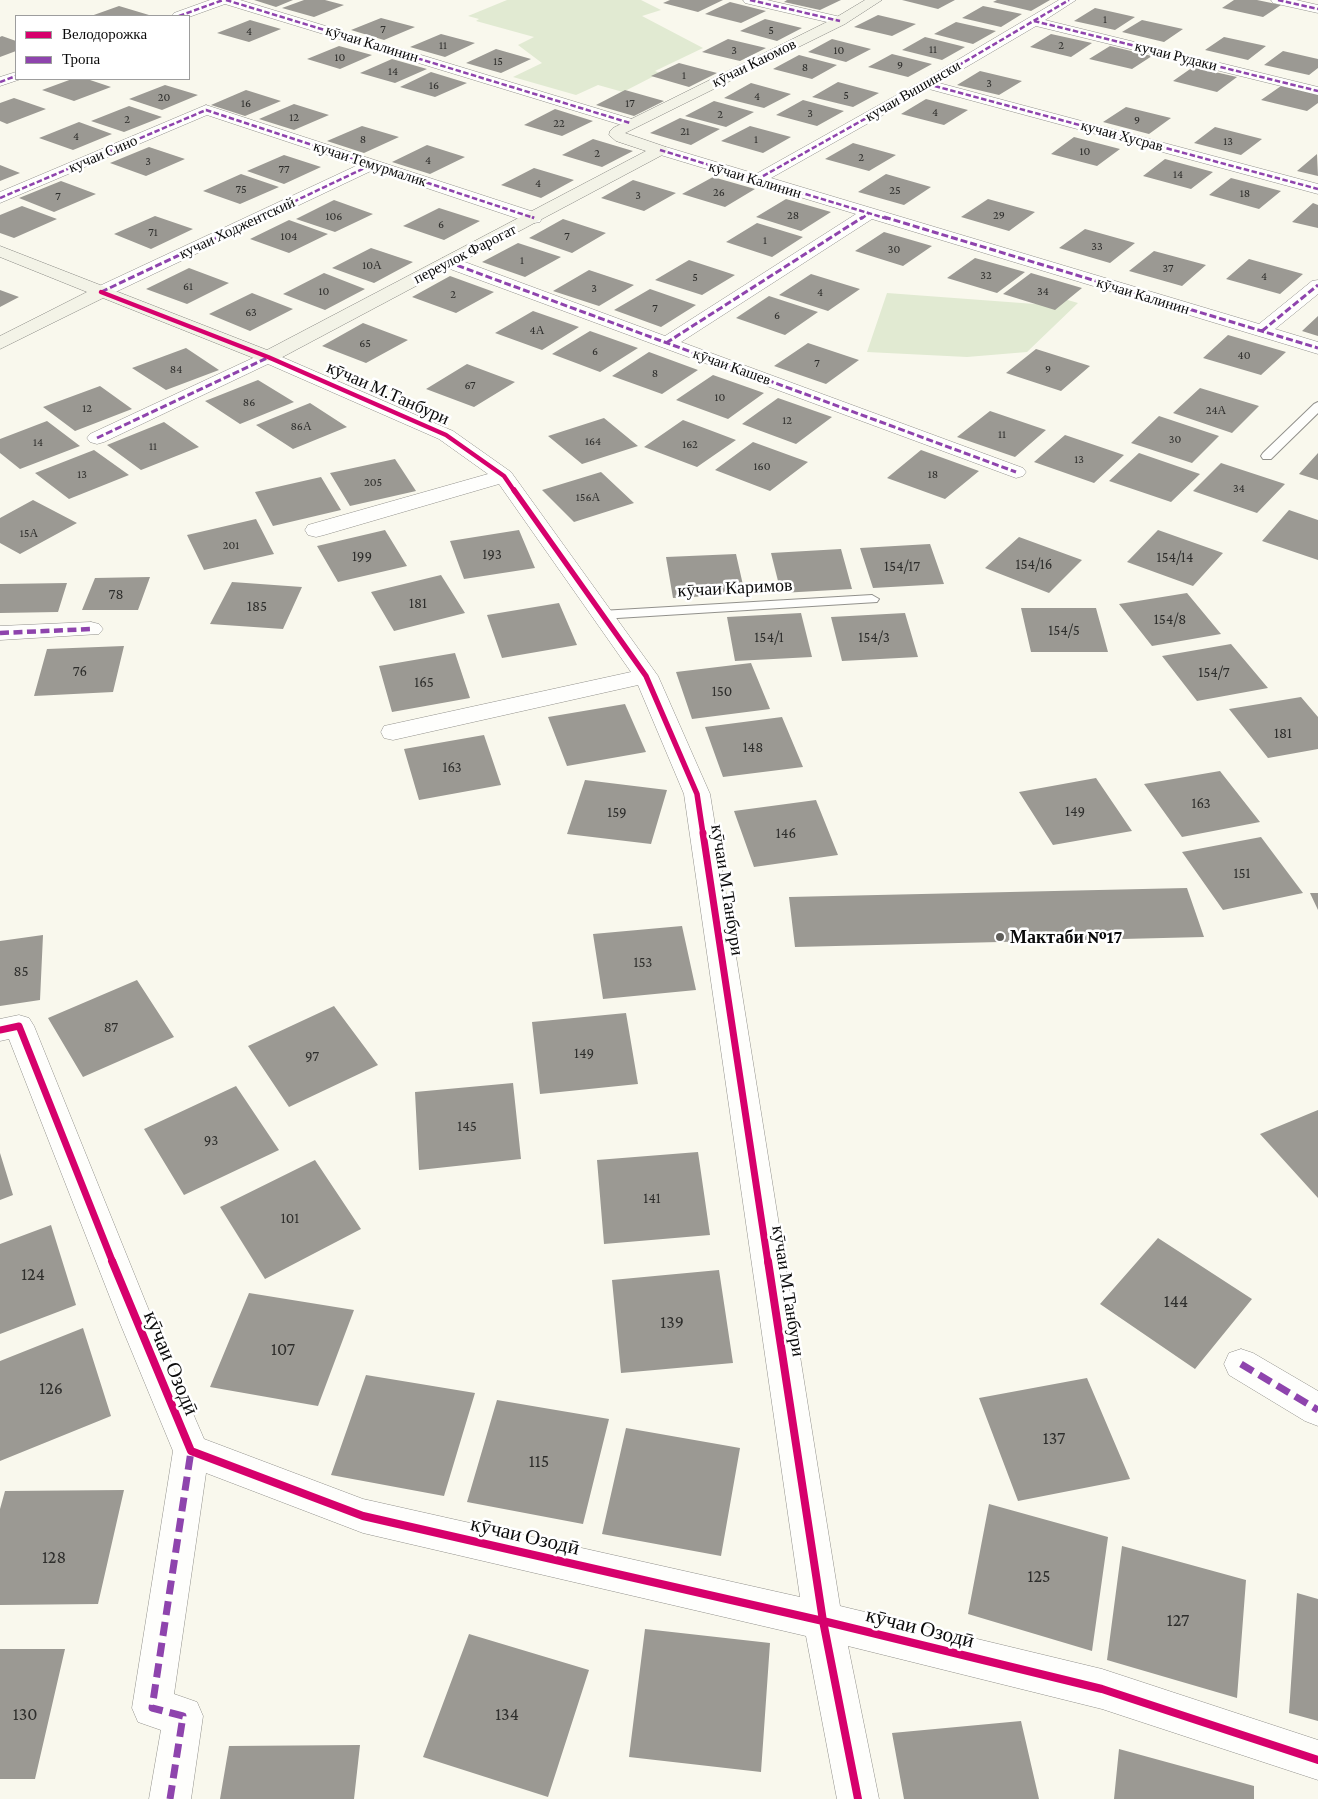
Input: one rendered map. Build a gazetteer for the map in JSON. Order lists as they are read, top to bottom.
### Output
{
  "streets": {
    "street": [
      "кӯчаи Калинин",
      "кучаи Рудаки",
      "кӯчаи Каюмов",
      "кучаи Вишински",
      "кучаи Хусрав",
      "кучаи Сино",
      "кучаи Темурмалик",
      "кучаи Ходжентский",
      "переулок Фарогат",
      "кӯчаи Кашев",
      "кӯчаи М.Танбури",
      "кӯчаи Озодӣ"
    ],
    "lane": ["кӯчаи Каримов"]
  },
  "crossings": [
    ["кӯчаи Калинин", "кӯчаи Каюмов"],
    ["кӯчаи Калинин", "кучаи Вишински"],
    ["кӯчаи Калинин", "переулок Фарогат"],
    ["кучаи Рудаки", "кучаи Вишински"],
    ["кучаи Вишински", "кучаи Хусрав"],
    ["кучаи Сино", "кучаи Темурмалик"],
    ["кучаи Темурмалик", "кучаи Ходжентский"],
    ["кучаи Темурмалик", "переулок Фарогат"],
    ["кучаи Ходжентский", "кӯчаи М.Танбури"],
    ["переулок Фарогат", "кӯчаи Кашев"],
    ["переулок Фарогат", "кӯчаи М.Танбури"],
    ["кӯчаи М.Танбури", "кӯчаи Каримов"],
    ["кӯчаи М.Танбури", "кӯчаи Озодӣ"]
  ],
  "places": ["Мактаби №17"],
  "house_numbers": [
    "1",
    "7",
    "5",
    "4",
    "11",
    "2",
    "11",
    "3",
    "10",
    "10",
    "15",
    "9",
    "8",
    "14",
    "1",
    "3",
    "16",
    "5",
    "4",
    "20",
    "16",
    "17",
    "4",
    "3",
    "2",
    "12",
    "2",
    "9",
    "22",
    "21",
    "4",
    "8",
    "1",
    "13",
    "10",
    "2",
    "2",
    "4",
    "3",
    "77",
    "14",
    "4",
    "75",
    "25",
    "26",
    "18",
    "3",
    "7",
    "28",
    "29",
    "106",
    "6",
    "71",
    "104",
    "7",
    "1",
    "33",
    "30",
    "1",
    "10А",
    "37",
    "32",
    "4",
    "5",
    "61",
    "3",
    "10",
    "34",
    "4",
    "2",
    "7",
    "63",
    "6",
    "4А",
    "65",
    "6",
    "40",
    "7",
    "84",
    "9",
    "8",
    "67",
    "10",
    "86",
    "12",
    "24А",
    "12",
    "86А",
    "11",
    "30",
    "164",
    "14",
    "162",
    "11",
    "13",
    "160",
    "13",
    "18",
    "205",
    "34",
    "156А",
    "15А",
    "201",
    "193",
    "199",
    "154/14",
    "154/16",
    "154/17",
    "78",
    "181",
    "185",
    "154/8",
    "154/5",
    "154/1",
    "154/3",
    "76",
    "154/7",
    "165",
    "150",
    "181",
    "148",
    "163",
    "163",
    "149",
    "159",
    "146",
    "151",
    "153",
    "85",
    "87",
    "149",
    "97",
    "145",
    "93",
    "141",
    "101",
    "124",
    "144",
    "139",
    "107",
    "126",
    "137",
    "115",
    "128",
    "125",
    "127",
    "130",
    "134"
  ],
  "legend": ["Велодорожка", "Тропа"]
}
